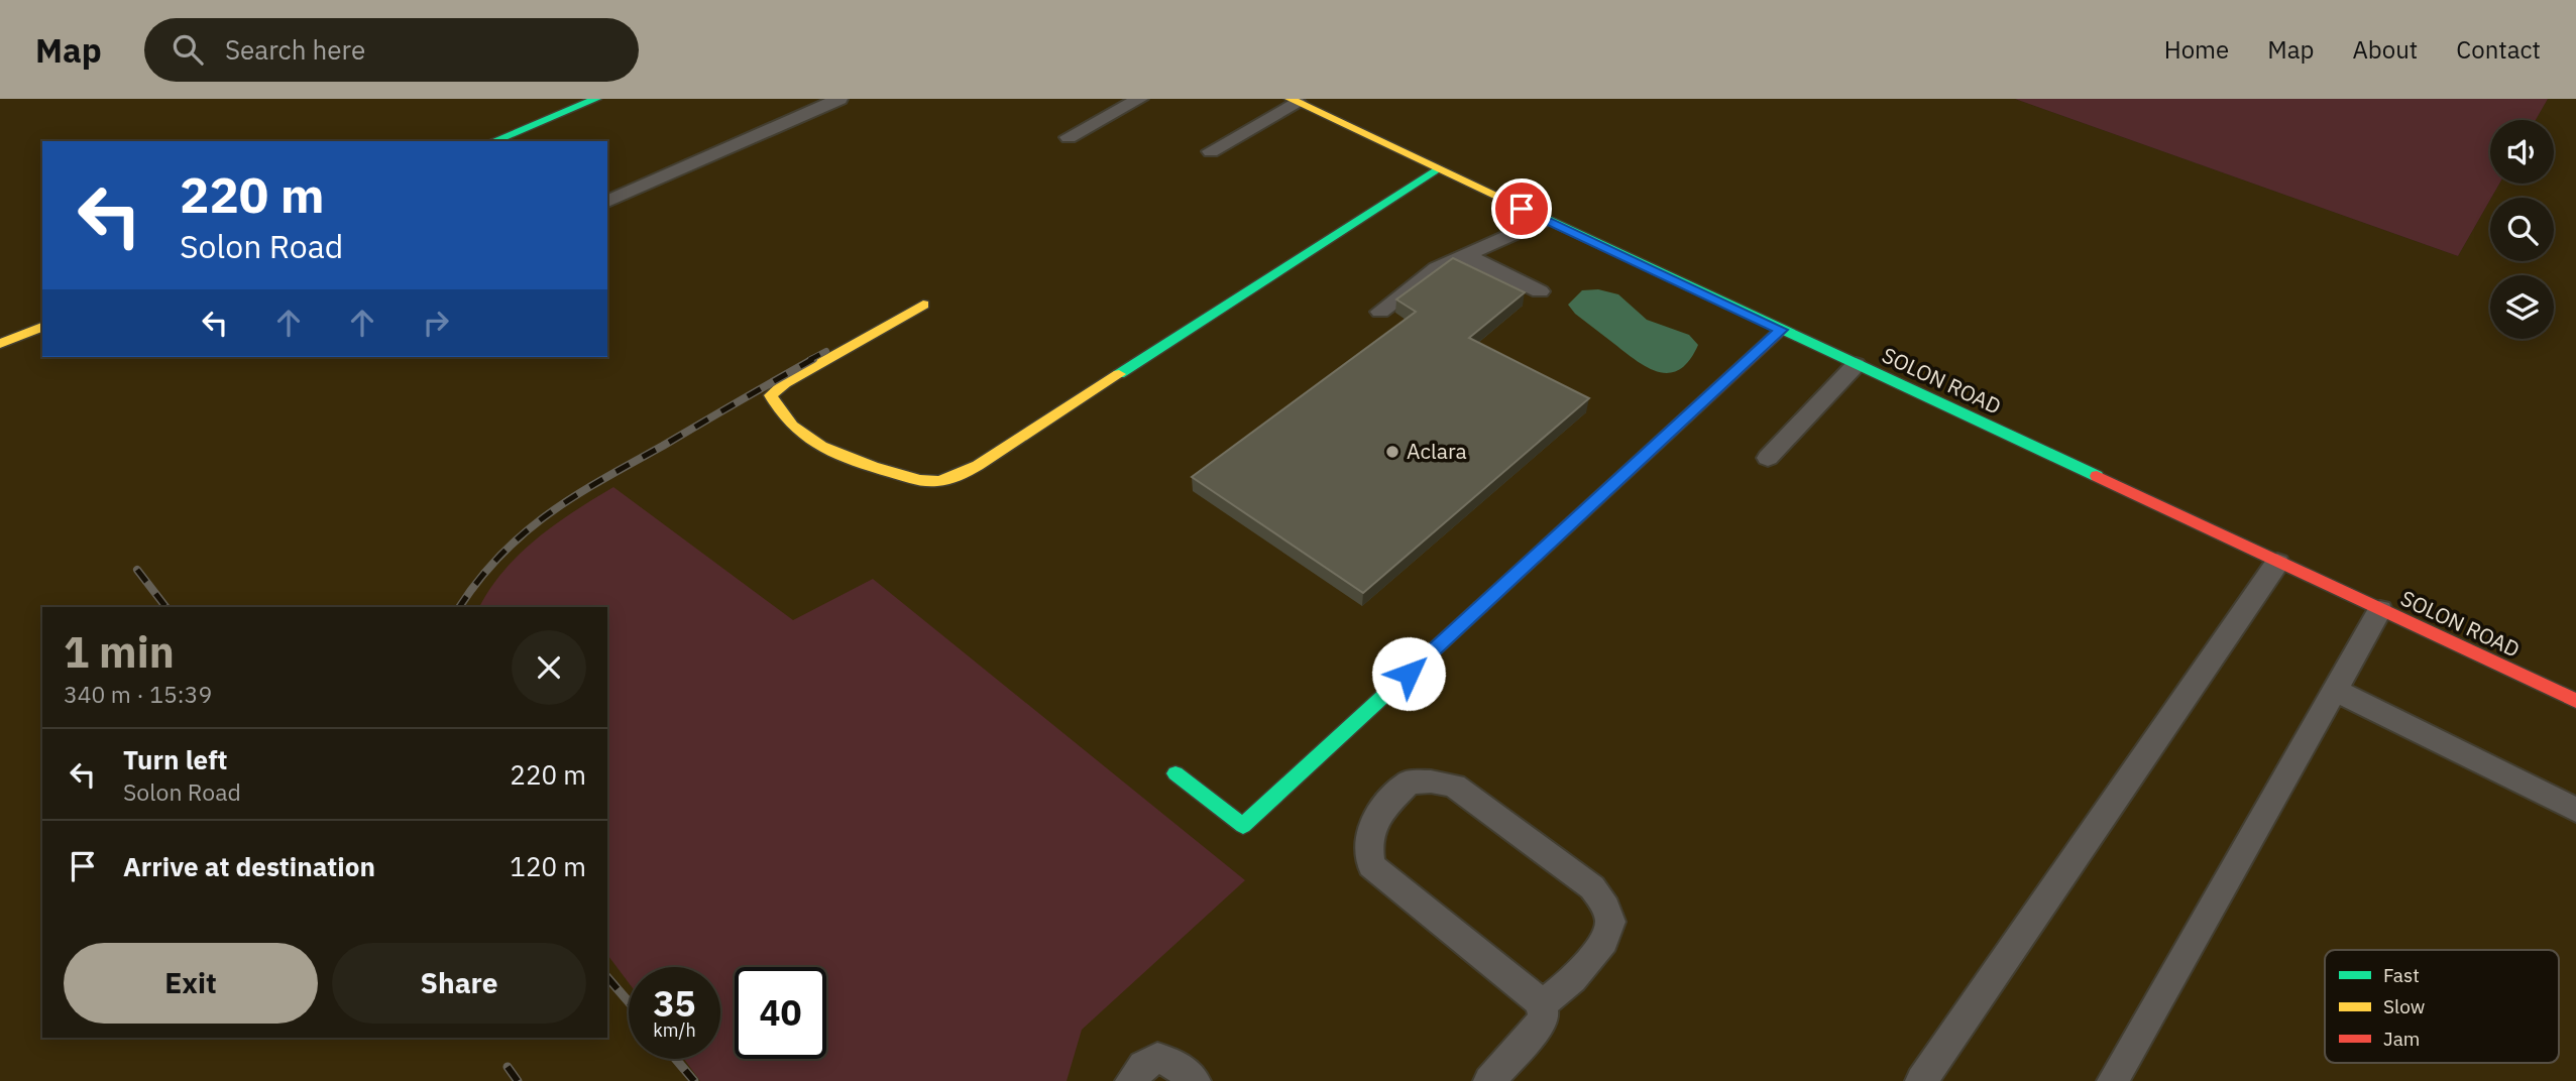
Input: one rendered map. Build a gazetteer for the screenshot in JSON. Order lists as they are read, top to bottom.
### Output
{
  "streets": {
    "street": ["SOLON ROAD"]
  },
  "places": ["Aclara"],
  "legend": ["Fast", "Slow", "Jam"],
  "page": {
    "header": "Map",
    "search": "Search here",
    "nav": [
      "Home",
      "Map",
      "About",
      "Contact"
    ],
    "turn": ["220 m", "Solon Road"],
    "heading": ["1 min", "340 m · 15:39"],
    "list": [
      {
        "name": "Turn left",
        "note": "Solon Road",
        "value": "220 m"
      },
      {
        "name": "Arrive at destination",
        "value": "120 m"
      }
    ],
    "buttons": ["Exit", "Share"],
    "speed": "35 km/h",
    "limit": "40"
  }
}
